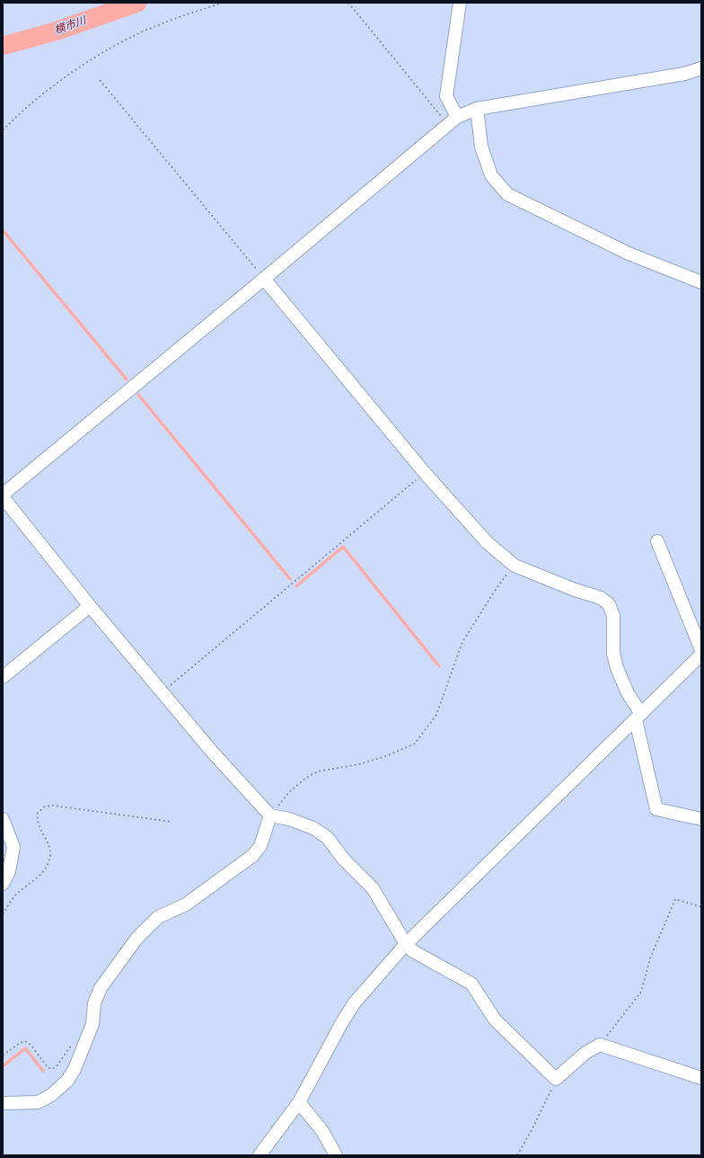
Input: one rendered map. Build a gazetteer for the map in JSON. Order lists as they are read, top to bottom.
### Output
{
  "water": ["横市川"]
}
